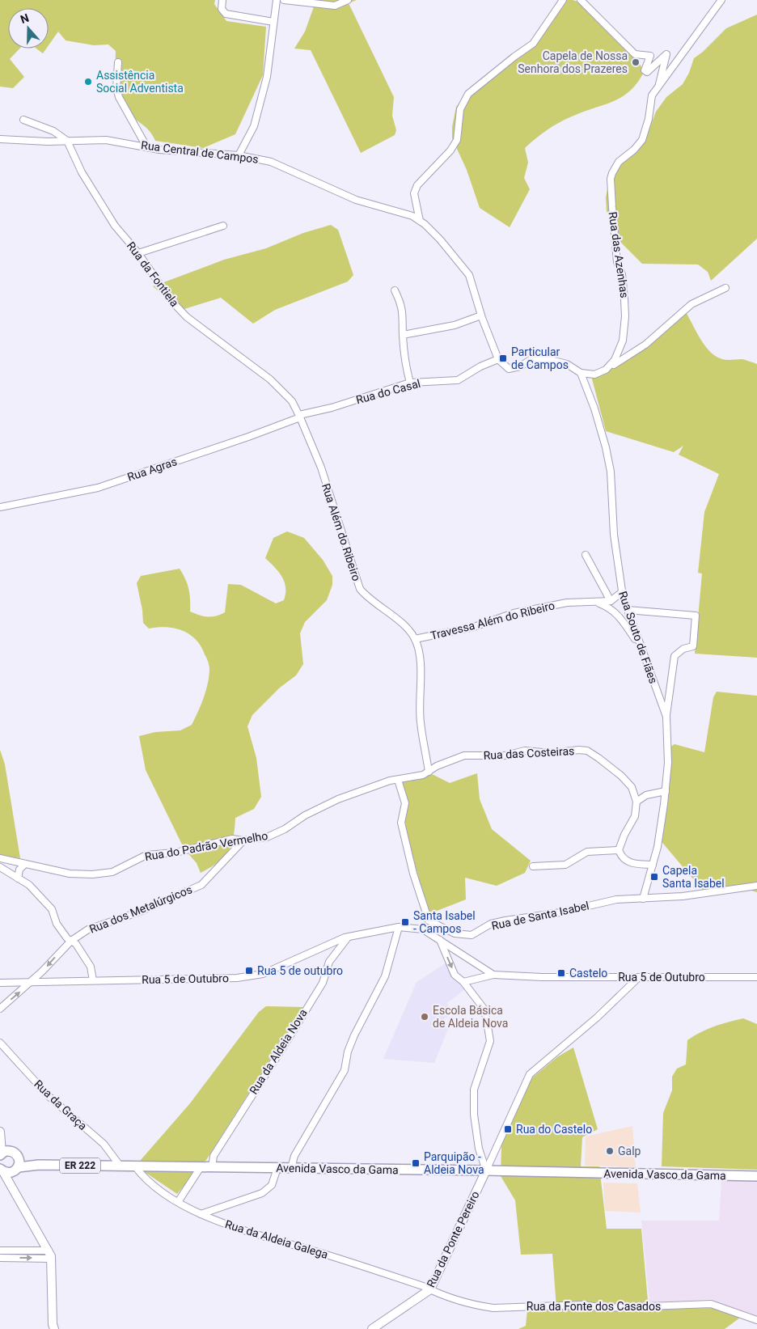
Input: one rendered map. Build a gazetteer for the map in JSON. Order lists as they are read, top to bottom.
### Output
{
  "streets": {
    "main road": ["ER 222", "Avenida Vasco da Gama"],
    "street": [
      "Rua Central de Campos",
      "Rua das Azenhas",
      "Rua da Fontiela",
      "Rua do Casal",
      "Rua Agras",
      "Rua Além do Ribeiro",
      "Travessa Além do Ribeiro",
      "Rua Souto de Fiães",
      "Rua das Costeiras",
      "Rua do Padrão Vermelho",
      "Rua dos Metalúrgicos",
      "Rua de Santa Isabel",
      "Rua 5 de Outubro",
      "Rua da Aldeia Nova",
      "Rua da Graça",
      "Rua da Aldeia Galega",
      "Rua da Ponte Pereiro",
      "Rua da Fonte dos Casados"
    ]
  },
  "crossings": [
    ["Rua Central de Campos", "Rua da Fontiela"],
    ["Rua Central de Campos", "Rua do Casal"],
    ["Rua da Fontiela", "Rua do Casal"],
    ["Rua da Fontiela", "Rua Agras"],
    ["Rua da Fontiela", "Rua Além do Ribeiro"],
    ["Rua do Casal", "Rua Agras"],
    ["Rua do Casal", "Rua Além do Ribeiro"],
    ["Rua Agras", "Rua Além do Ribeiro"],
    ["Rua Além do Ribeiro", "Travessa Além do Ribeiro"],
    ["Travessa Além do Ribeiro", "Rua Souto de Fiães"],
    ["Rua Souto de Fiães", "Rua de Santa Isabel"],
    ["Rua das Costeiras", "Rua do Padrão Vermelho"],
    ["Rua do Padrão Vermelho", "Rua dos Metalúrgicos"],
    ["Rua dos Metalúrgicos", "Rua 5 de Outubro"],
    ["Rua 5 de Outubro", "Rua da Aldeia Nova"],
    ["Rua da Aldeia Nova", "Avenida Vasco da Gama"],
    ["Rua da Graça", "Avenida Vasco da Gama"],
    ["Avenida Vasco da Gama", "Rua da Aldeia Galega"],
    ["Avenida Vasco da Gama", "Rua da Ponte Pereiro"],
    ["Rua da Aldeia Galega", "Rua da Ponte Pereiro"],
    ["Rua da Aldeia Galega", "Rua da Fonte dos Casados"],
    ["Rua da Ponte Pereiro", "Rua da Fonte dos Casados"]
  ],
  "places": {
    "other": [
      "Capela de Nossa Senhora dos Prazeres",
      "Assistência Social Adventista",
      "Escola Básica de Aldeia Nova",
      "Galp"
    ],
    "transit": [
      "Particular de Campos",
      "Capela Santa Isabel",
      "Santa Isabel - Campos",
      "Rua 5 de outubro",
      "Castelo",
      "Rua do Castelo",
      "Parquipão - Aldeia Nova"
    ]
  },
  "north": "top"
}
